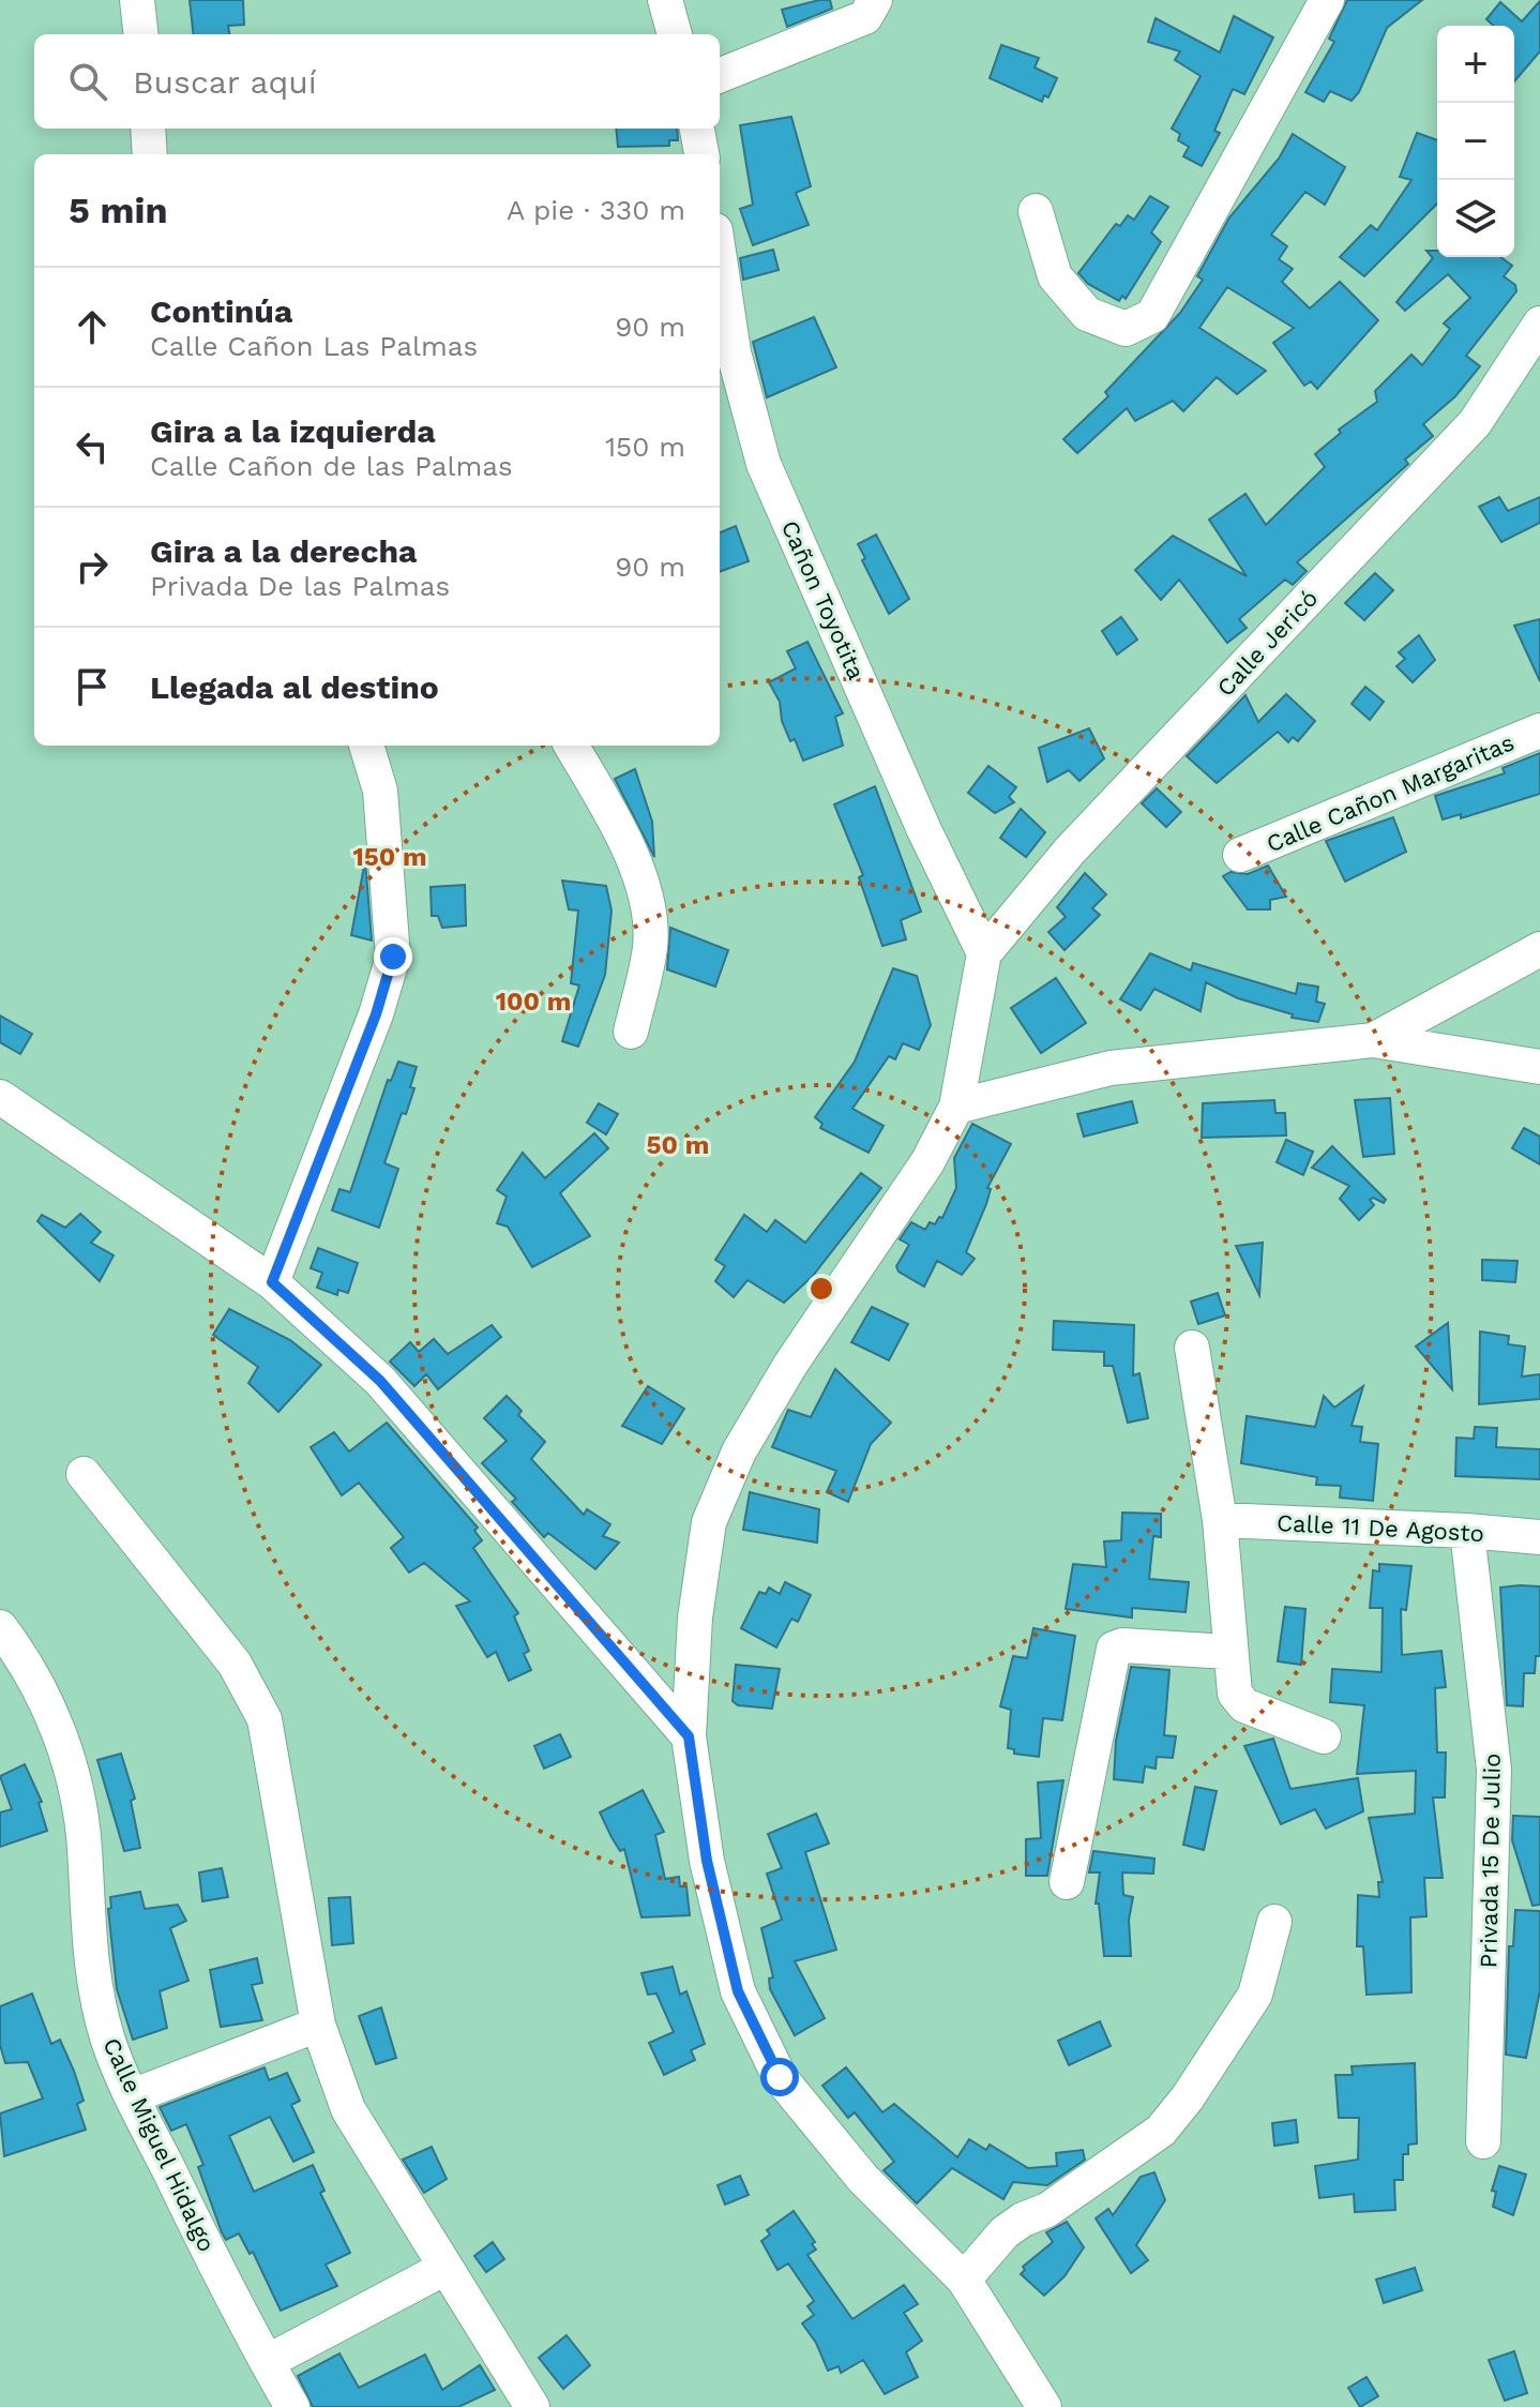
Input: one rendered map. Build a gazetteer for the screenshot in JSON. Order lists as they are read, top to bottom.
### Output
{
  "streets": {
    "street": [
      "Cañon Toyotita",
      "Calle Jericó",
      "Calle Cañon Margaritas",
      "Calle 11 De Agosto",
      "Privada 15 De Julio",
      "Calle Miguel Hidalgo"
    ]
  },
  "crossings": [
    ["Cañon Toyotita", "Calle Jericó"],
    ["Calle 11 De Agosto", "Privada 15 De Julio"]
  ],
  "page": {
    "map_buttons": ["+", "−"],
    "search": "Buscar aquí",
    "heading": ["5 min", "A pie · 330 m"],
    "list": [
      ["Continúa", "Calle Cañon Las Palmas", "90 m"],
      ["Gira a la izquierda", "Calle Cañon de las Palmas", "150 m"],
      ["Gira a la derecha", "Privada De las Palmas", "90 m"],
      "Llegada al destino"
    ]
  },
  "rings": ["150 m", "100 m", "50 m"]
}
